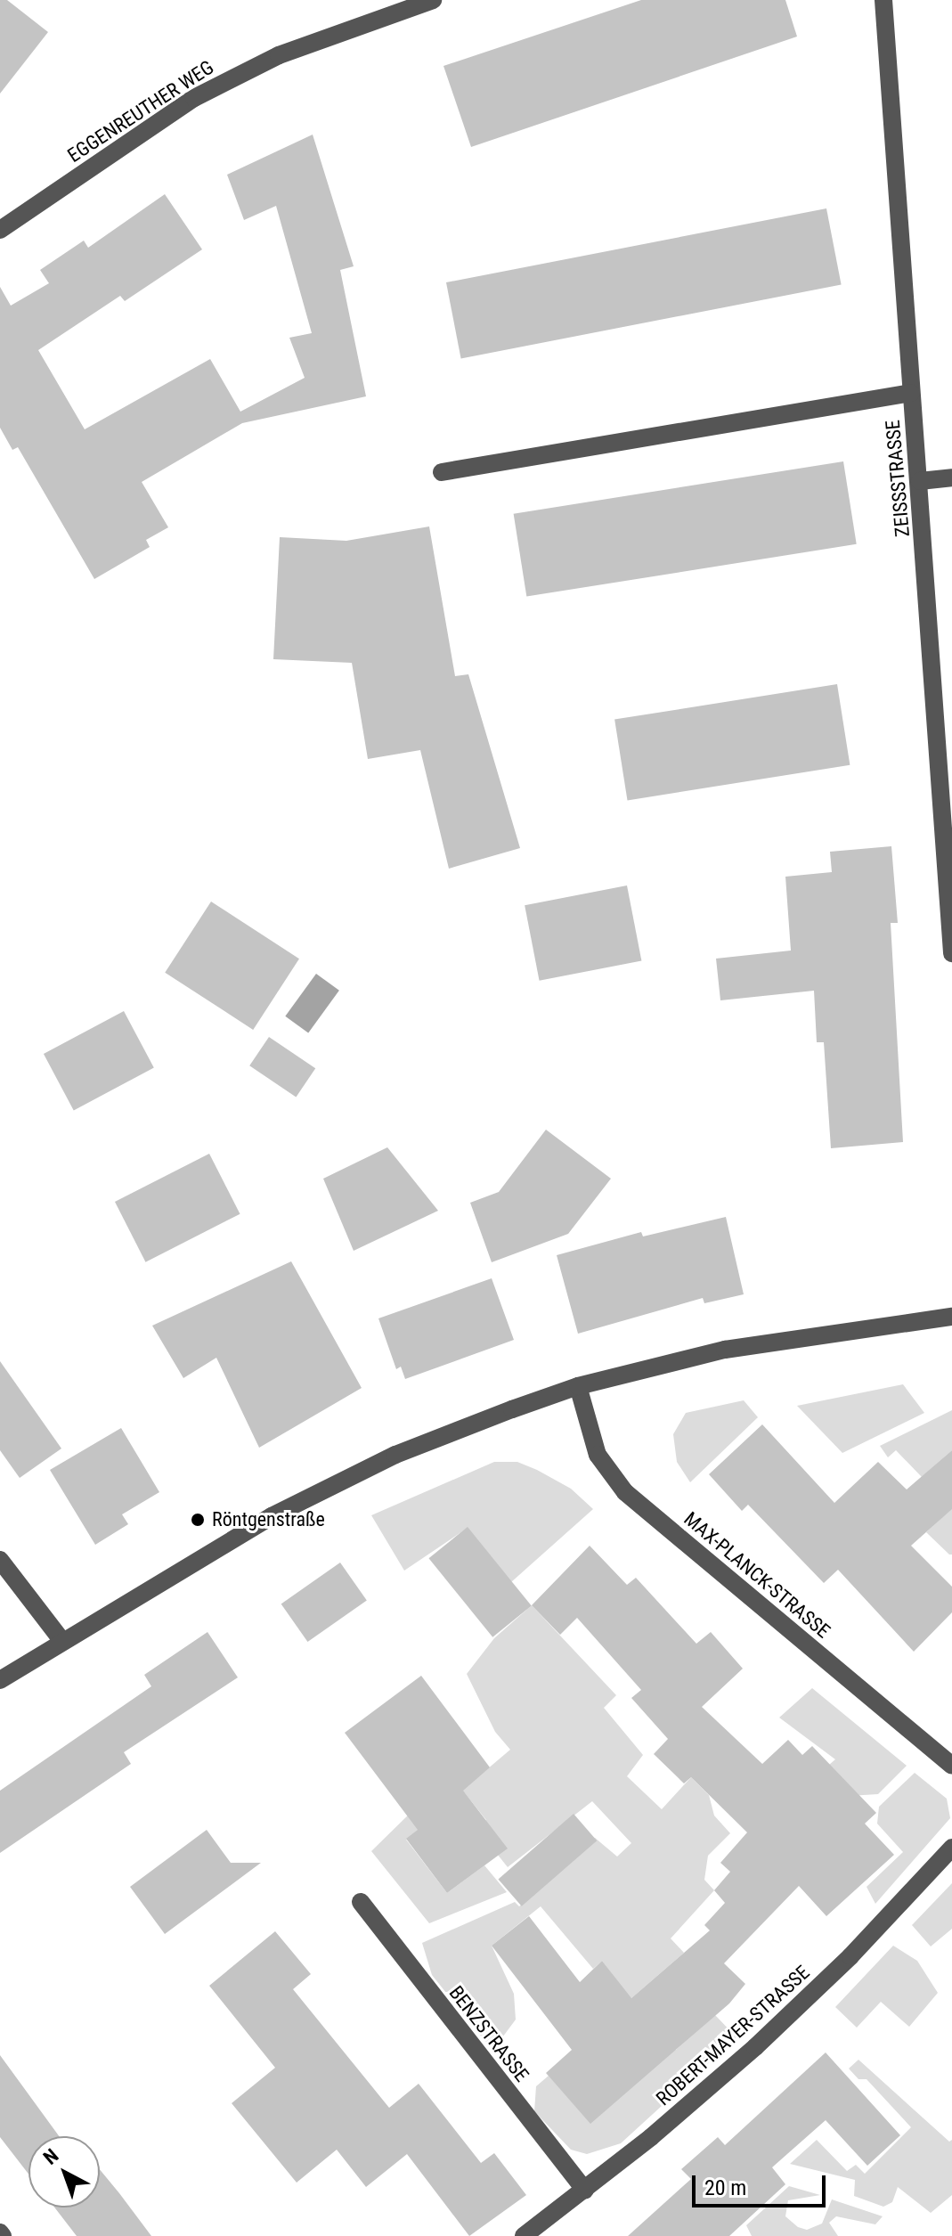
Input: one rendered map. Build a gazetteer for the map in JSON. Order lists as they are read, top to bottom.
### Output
{
  "streets": {
    "street": [
      "EGGENREUTHER WEG",
      "ZEISSSTRASSE",
      "MAX-PLANCK-STRASSE",
      "BENZSTRASSE",
      "ROBERT-MAYER-STRASSE"
    ]
  },
  "crossings": [
    ["BENZSTRASSE", "ROBERT-MAYER-STRASSE"]
  ],
  "places": ["Röntgenstraße"],
  "scale_bar": "20 m",
  "north": "top left"
}
